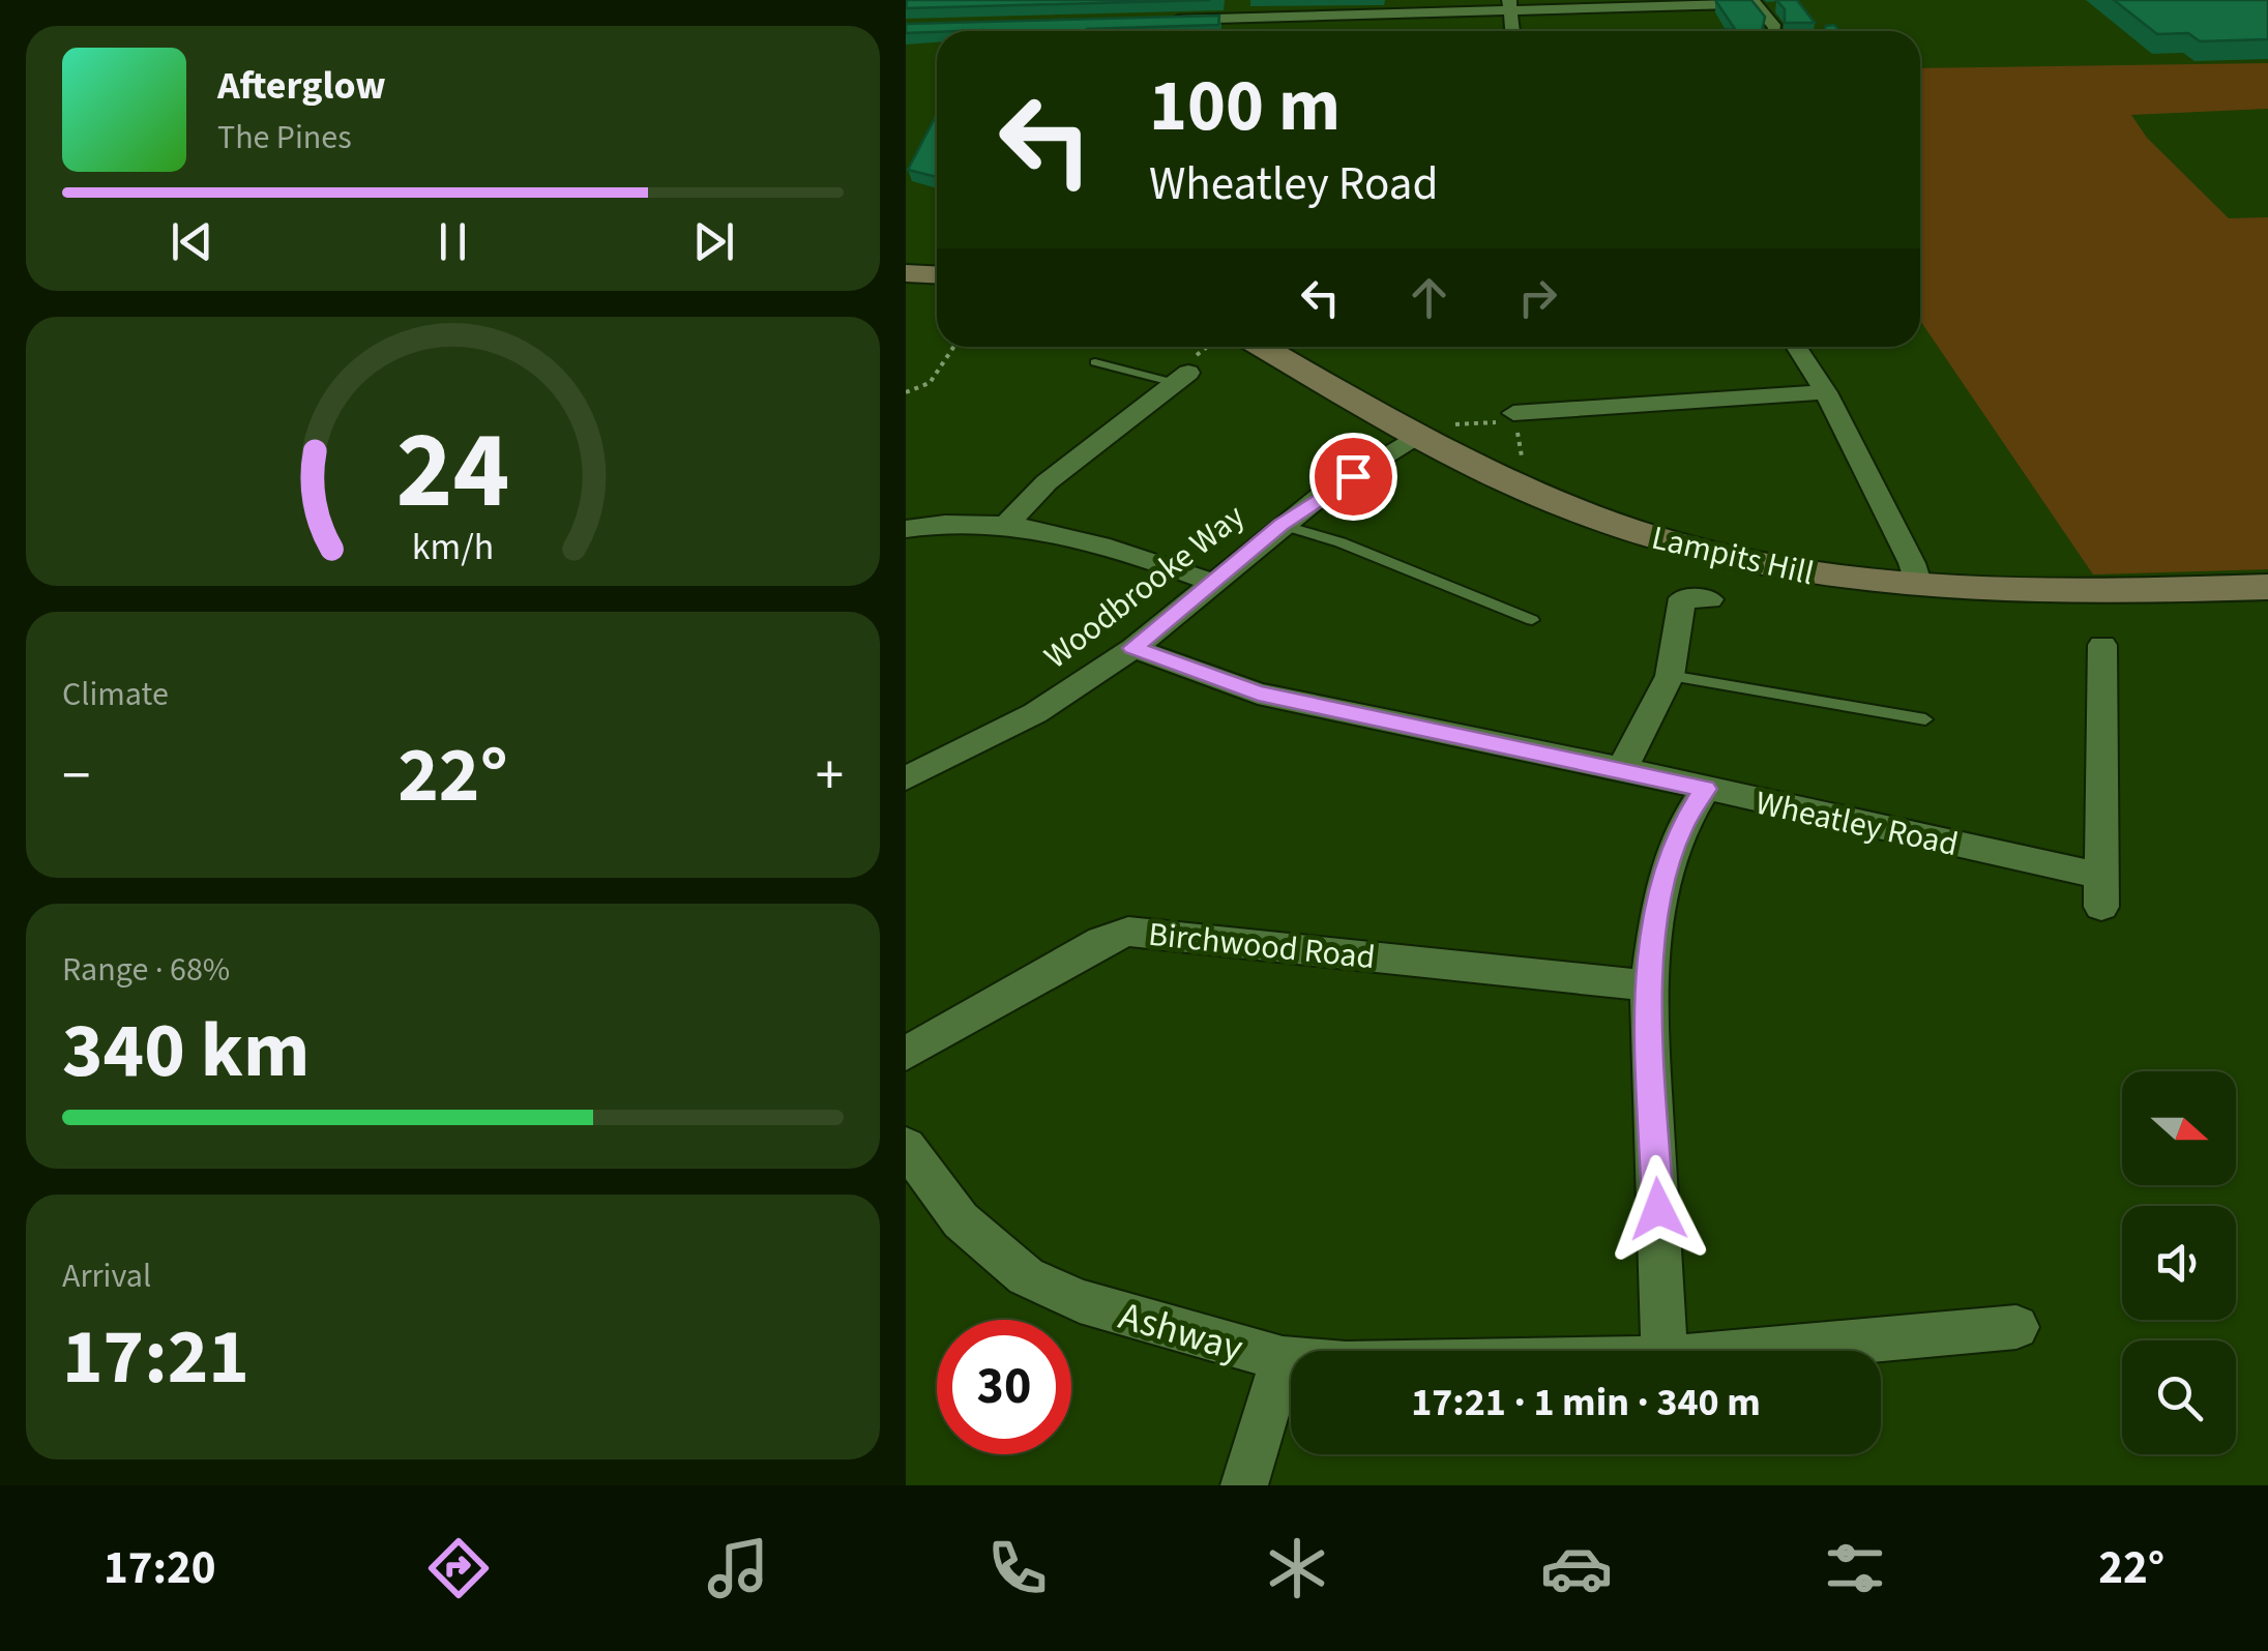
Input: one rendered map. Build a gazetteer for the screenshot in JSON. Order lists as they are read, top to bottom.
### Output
{
  "streets": {
    "main road": ["Lampits Hill"],
    "street": [
      "Woodbrooke Way",
      "Wheatley Road",
      "Birchwood Road",
      "Ashway"
    ]
  },
  "crossings": [
    ["Lampits Hill", "Woodbrooke Way"],
    ["Woodbrooke Way", "Wheatley Road"]
  ],
  "north": "right",
  "page": {
    "turn": ["100 m", "Wheatley Road"],
    "song": ["Afterglow", "The Pines"],
    "tile": [
      "Climate",
      ["Range · 68%", "340 km"],
      ["Arrival", "17:21"]
    ],
    "heat": ["−", "22°", "+"],
    "limit": "30",
    "trip": "17:21 · 1 min · 340 m",
    "tabs": ["17:20", "22°"],
    "gauge": ["24", "km/h"]
  }
}
